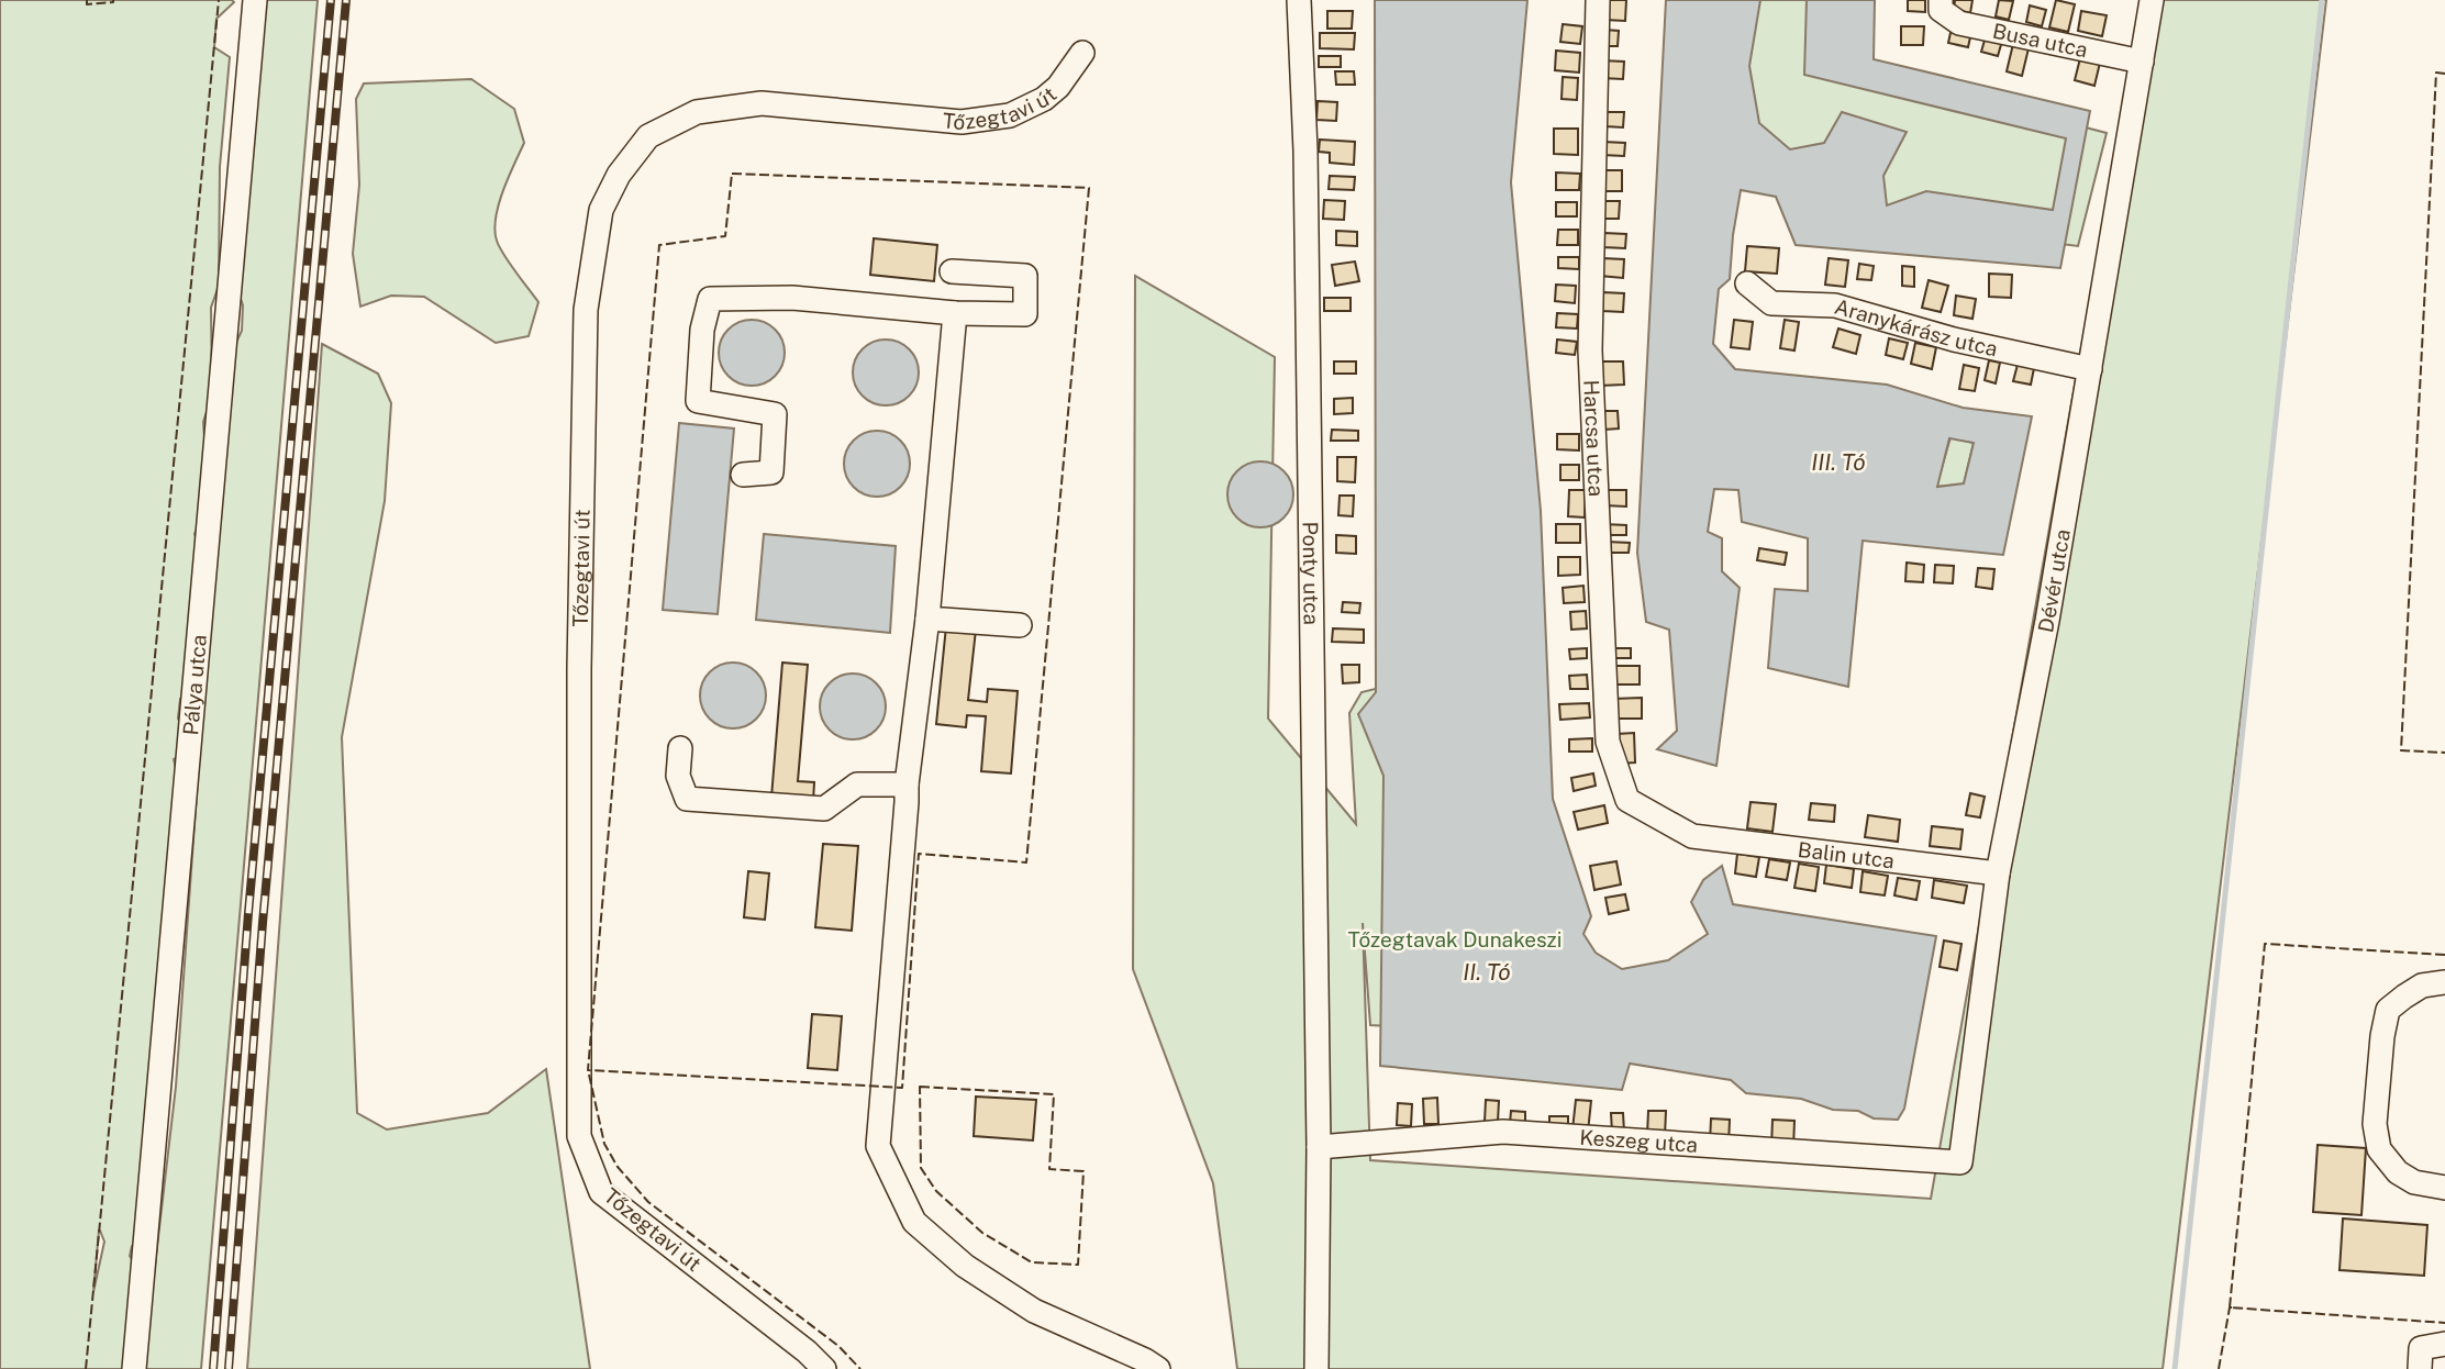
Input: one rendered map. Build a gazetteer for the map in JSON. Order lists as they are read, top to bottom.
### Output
{
  "streets": {
    "street": [
      "Busa utca",
      "Tőzegtavi út",
      "Aranykárász utca",
      "Harcsa utca",
      "Ponty utca",
      "Dévér utca",
      "Pálya utca",
      "Balin utca",
      "Keszeg utca"
    ]
  },
  "crossings": [
    ["Busa utca", "Dévér utca"],
    ["Aranykárász utca", "Dévér utca"],
    ["Harcsa utca", "Balin utca"],
    ["Ponty utca", "Keszeg utca"],
    ["Dévér utca", "Balin utca"],
    ["Dévér utca", "Keszeg utca"]
  ],
  "water": ["III. Tó", "II. Tó"],
  "parks": ["Tőzegtavak Dunakeszi"]
}
